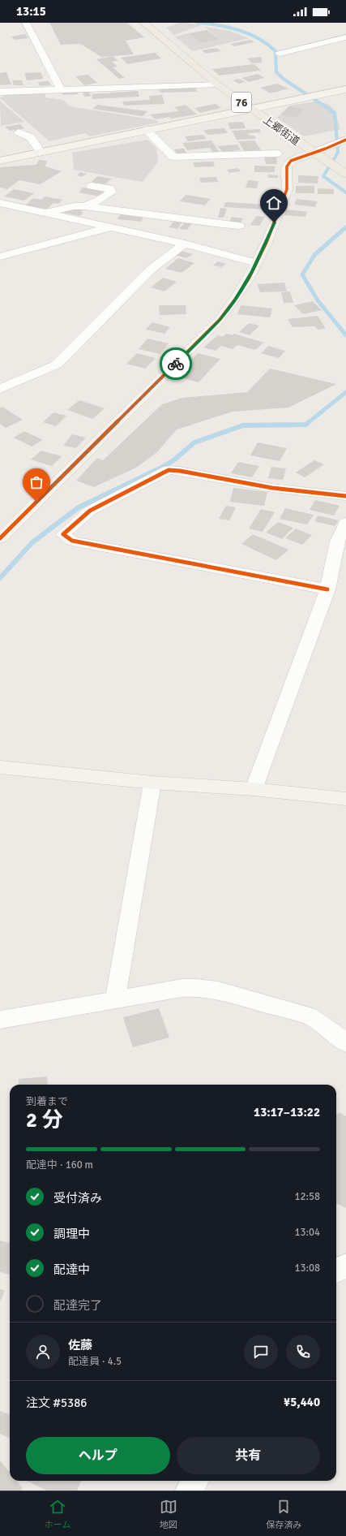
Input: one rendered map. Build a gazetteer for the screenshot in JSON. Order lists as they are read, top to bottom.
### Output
{
  "streets": {
    "main road": ["76", "上郷街道"]
  },
  "page": {
    "status": "13:15",
    "heading": ["2 分", "到着まで", "13:17–13:22"],
    "panel": [
      "佐藤",
      "配達員 · 4.5",
      "注文 #5386",
      "¥5,440"
    ],
    "bar": "配達中 · 160 m",
    "list": [
      ["受付済み", "12:58"],
      ["調理中", "13:04"],
      ["配達中", "13:08"],
      "配達完了"
    ],
    "buttons": ["ヘルプ", "共有"],
    "tabs": ["ホーム", "地図", "保存済み"]
  }
}
